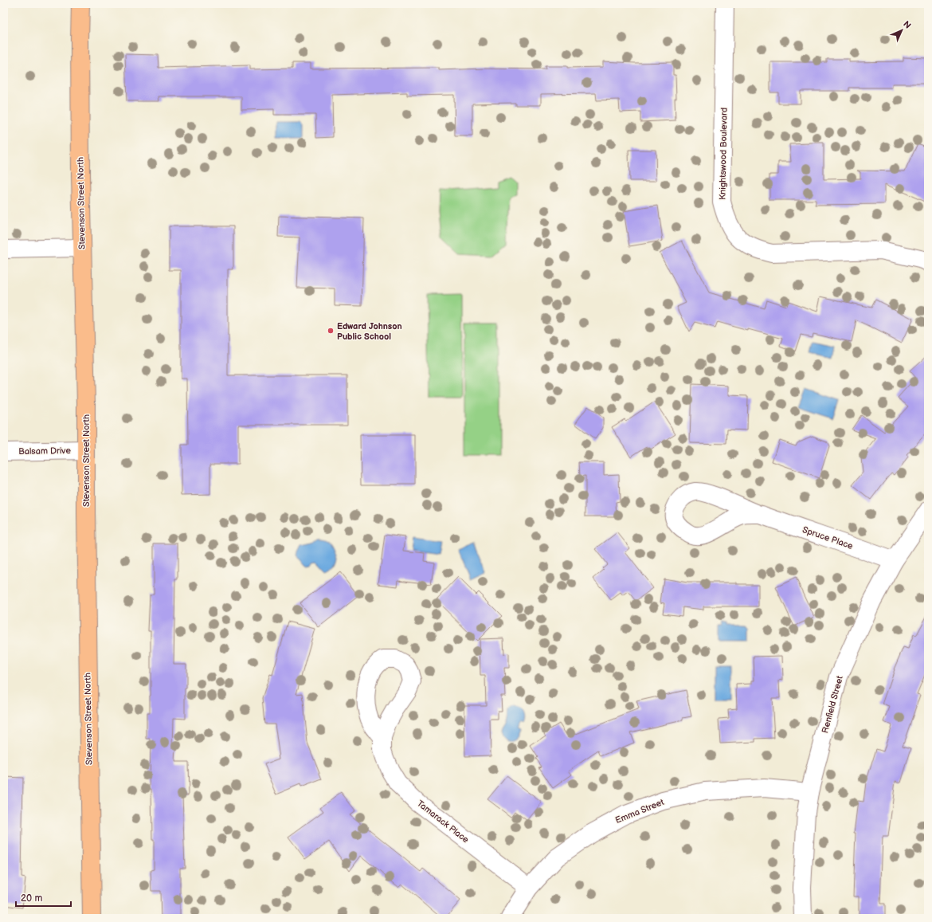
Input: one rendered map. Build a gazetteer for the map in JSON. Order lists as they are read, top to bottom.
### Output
{
  "streets": {
    "main road": ["Stevenson Street North"],
    "street": [
      "Knightswood Boulevard",
      "Balsam Drive",
      "Spruce Place",
      "Renfield Street",
      "Emma Street",
      "Tamarack Place"
    ]
  },
  "crossings": [
    ["Stevenson Street North", "Balsam Drive"],
    ["Spruce Place", "Renfield Street"],
    ["Renfield Street", "Emma Street"],
    ["Emma Street", "Tamarack Place"]
  ],
  "places": ["Edward Johnson Public School"],
  "scale_bar": "20 m",
  "north": "top right"
}
